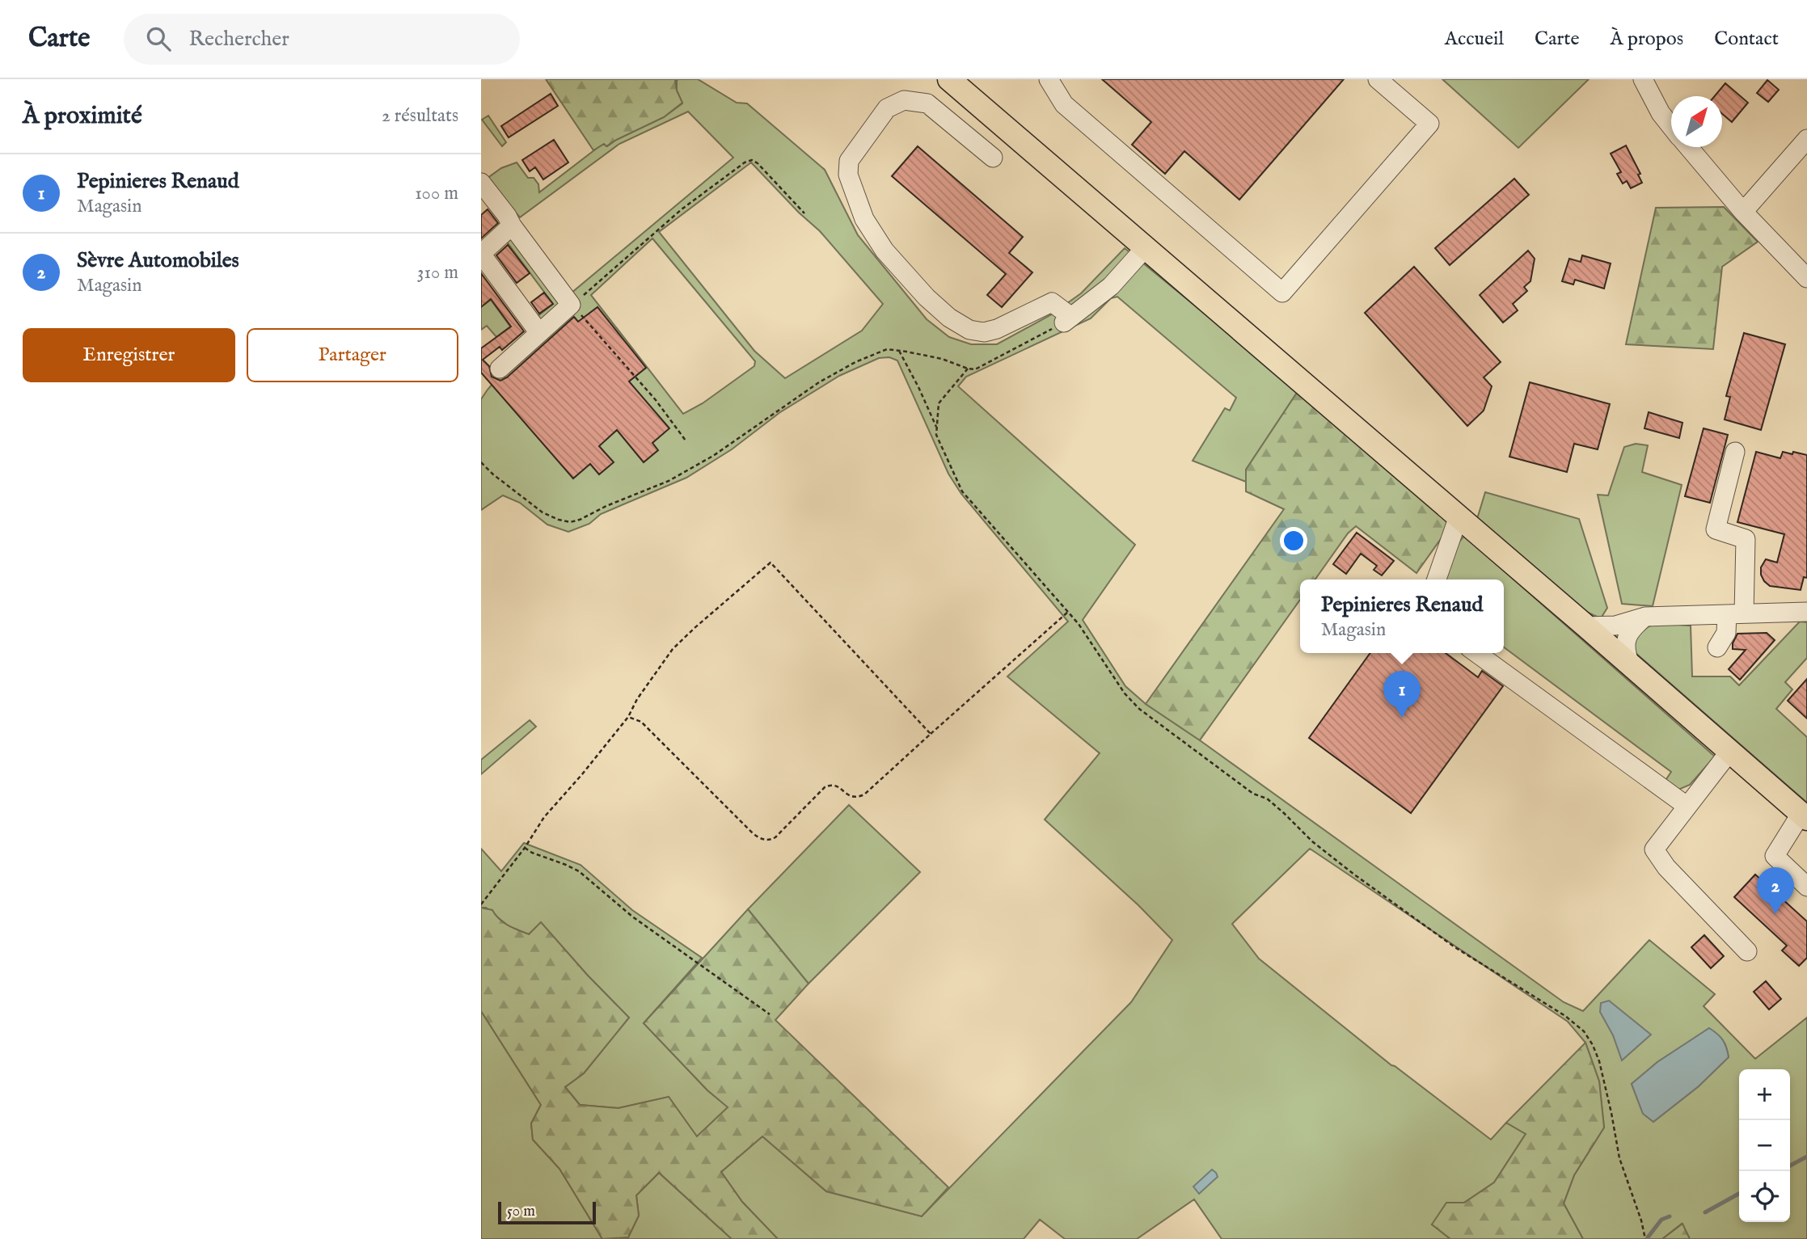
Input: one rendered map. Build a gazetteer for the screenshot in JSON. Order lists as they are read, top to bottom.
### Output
{
  "scale_bar": "50 m",
  "north": "top right",
  "page": {
    "header": "Carte",
    "search": "Rechercher",
    "nav": [
      "Accueil",
      "Carte",
      "À propos",
      "Contact"
    ],
    "heading": ["À proximité", "2 résultats"],
    "list": [
      {
        "mark": "1",
        "name": "Pepinieres Renaud",
        "note": "Magasin",
        "value": "100 m"
      },
      {
        "mark": "2",
        "name": "Sèvre Automobiles",
        "note": "Magasin",
        "value": "310 m"
      }
    ],
    "buttons": ["Enregistrer", "Partager"],
    "popup": ["Pepinieres Renaud", "Magasin"],
    "pins": ["1", "2"],
    "map_buttons": ["+", "−"],
    "scale": "50 m"
  }
}
